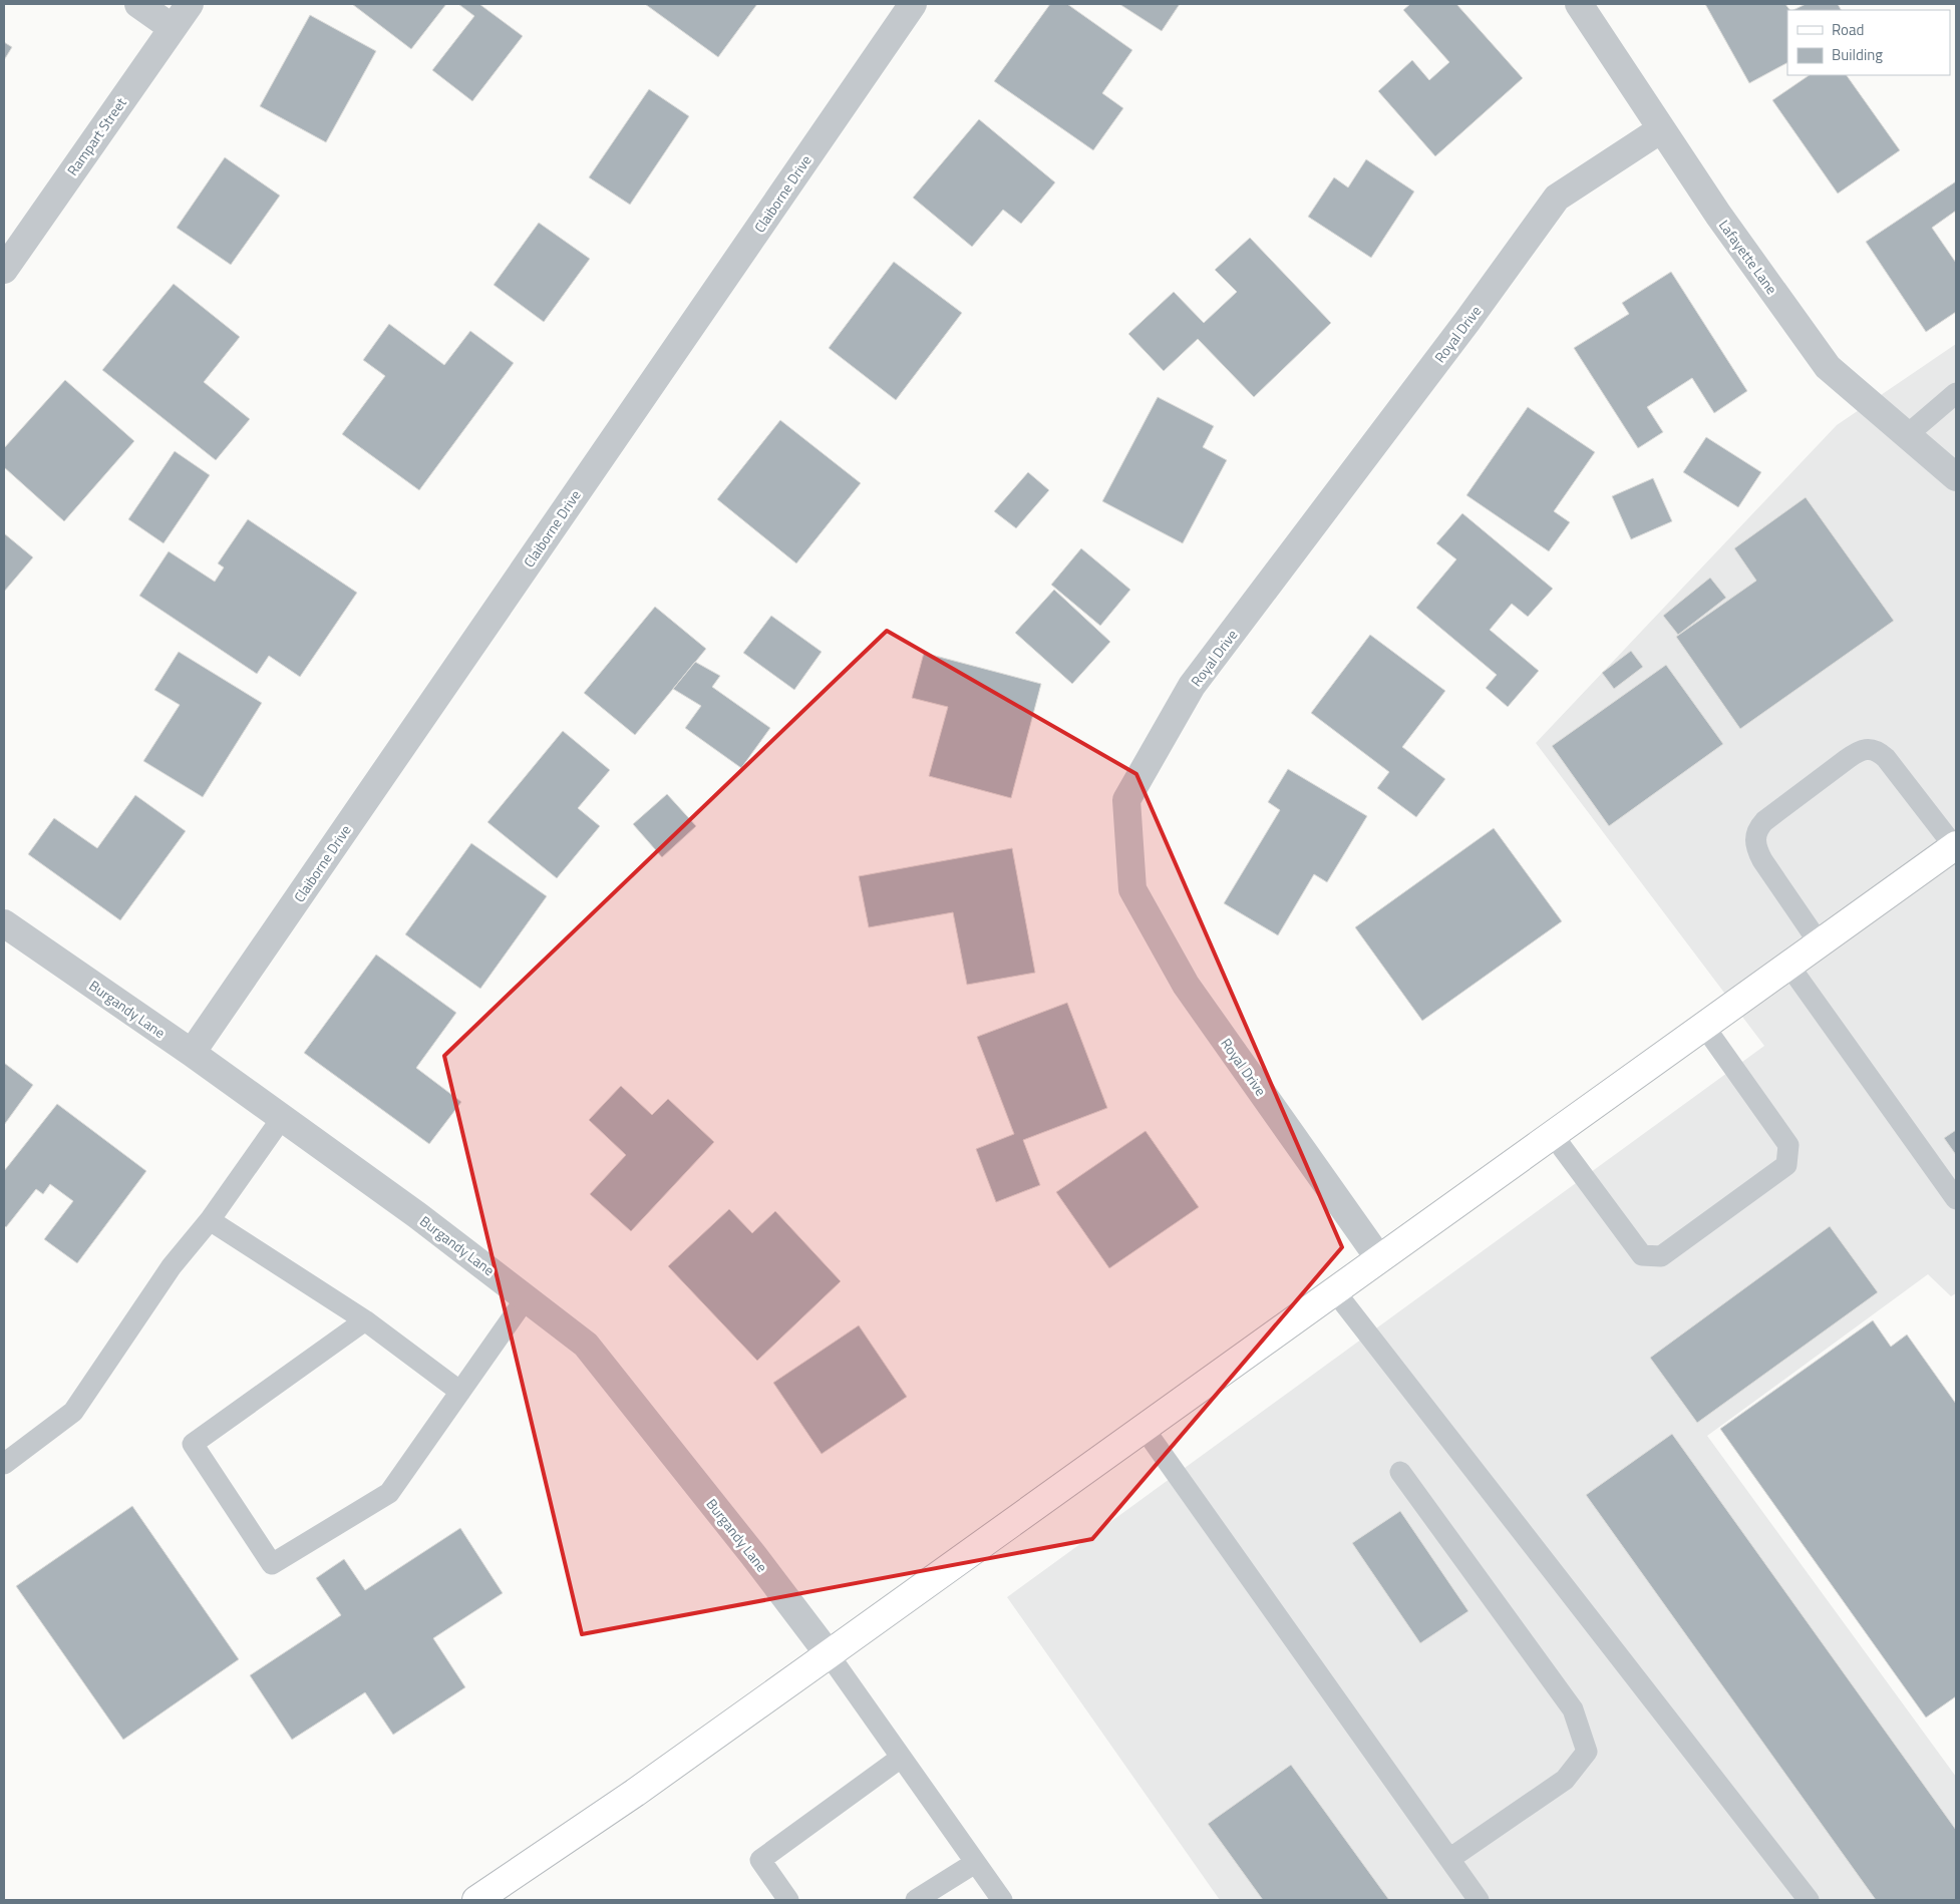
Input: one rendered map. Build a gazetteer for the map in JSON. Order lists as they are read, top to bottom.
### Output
{
  "streets": {
    "street": [
      "Rampart Street",
      "Claiborne Drive",
      "Lafayette Lane",
      "Royal Drive",
      "Burgandy Lane"
    ]
  },
  "crossings": [
    ["Claiborne Drive", "Burgandy Lane"],
    ["Lafayette Lane", "Royal Drive"]
  ],
  "legend": ["Road", "Building"]
}
